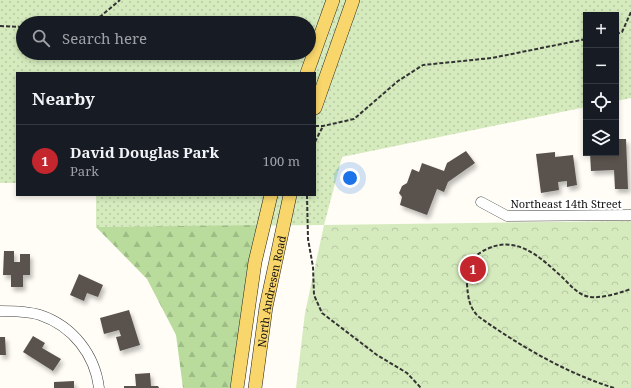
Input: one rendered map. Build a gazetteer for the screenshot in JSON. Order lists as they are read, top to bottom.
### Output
{
  "streets": {
    "main road": ["North Andresen Road"],
    "street": ["Northeast 14th Street"]
  },
  "page": {
    "map_buttons": ["+", "−"],
    "search": "Search here",
    "heading": "Nearby",
    "list": [
      {
        "mark": "1",
        "name": "David Douglas Park",
        "note": "Park",
        "value": "100 m"
      }
    ],
    "pins": "1"
  }
}
